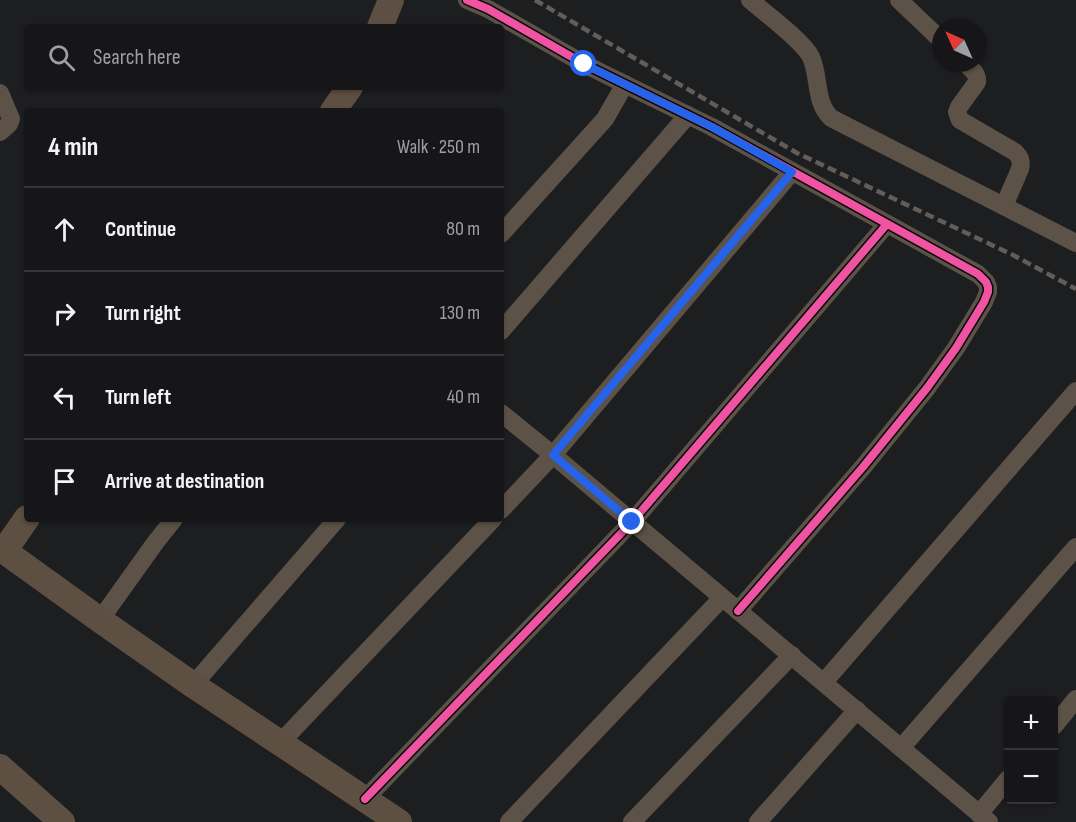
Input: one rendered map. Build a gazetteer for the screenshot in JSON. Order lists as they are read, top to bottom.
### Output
{
  "north": "top left",
  "page": {
    "search": "Search here",
    "heading": ["4 min", "Walk · 250 m"],
    "list": [
      ["Continue", "80 m"],
      ["Turn right", "130 m"],
      ["Turn left", "40 m"],
      "Arrive at destination"
    ],
    "map_buttons": ["+", "−"]
  }
}
